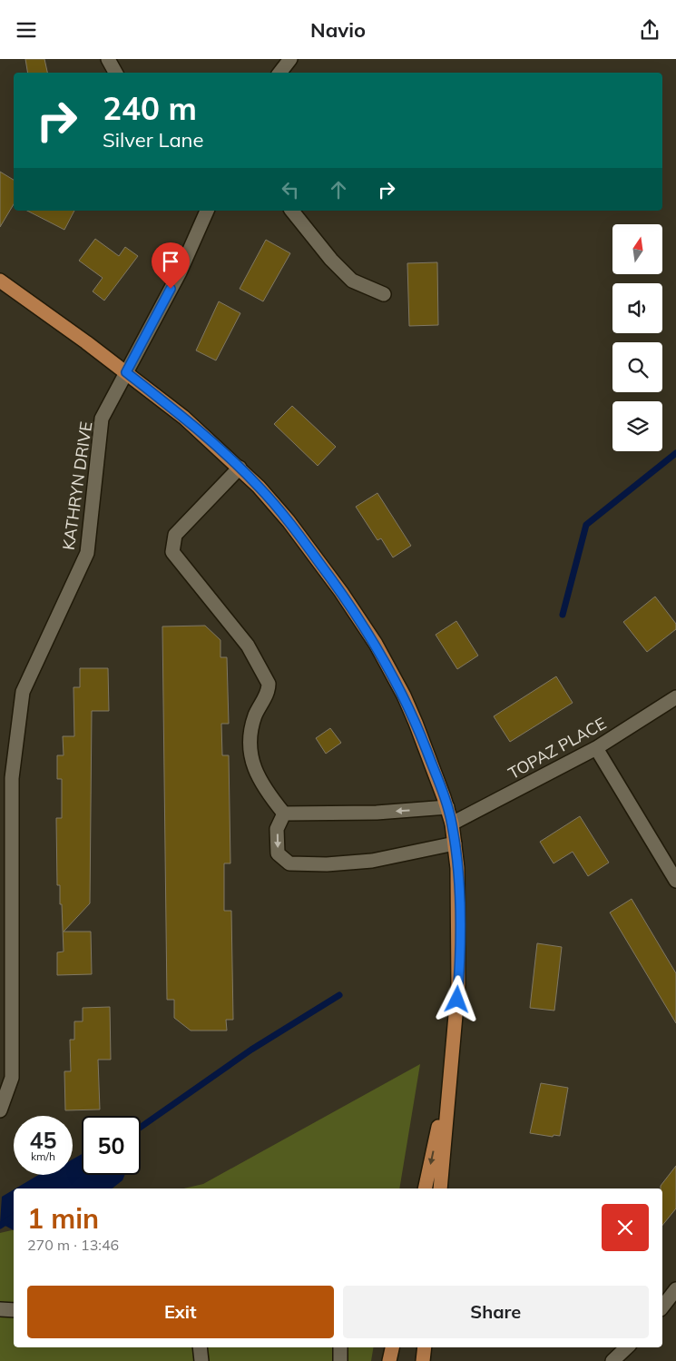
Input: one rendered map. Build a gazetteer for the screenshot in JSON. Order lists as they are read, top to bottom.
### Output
{
  "streets": {
    "street": ["KATHRYN DRIVE", "TOPAZ PLACE"]
  },
  "north": "top",
  "page": {
    "header": "Navio",
    "turn": ["240 m", "Silver Lane"],
    "speed": "45 km/h",
    "limit": "50",
    "heading": ["1 min", "270 m · 13:46"],
    "buttons": ["Exit", "Share"]
  }
}
